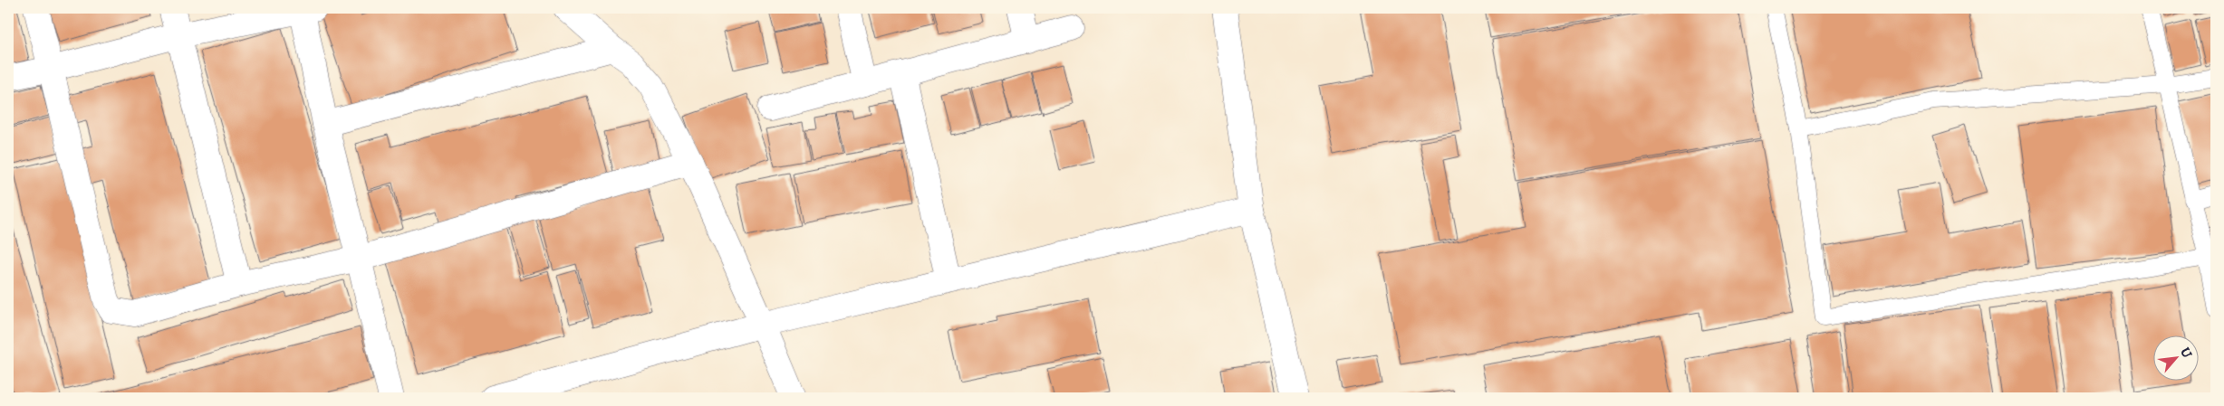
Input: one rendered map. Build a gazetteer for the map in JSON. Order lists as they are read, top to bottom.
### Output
{
  "north": "top right"
}
